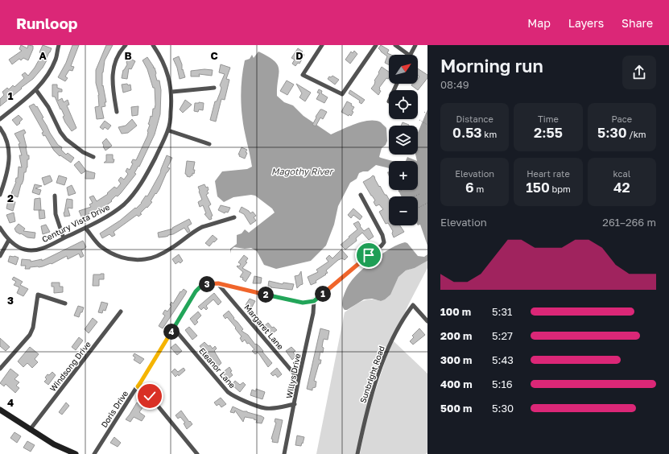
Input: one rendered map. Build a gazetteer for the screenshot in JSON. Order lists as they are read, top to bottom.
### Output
{
  "streets": {
    "street": [
      "Century Vista Drive",
      "Margaret Lane",
      "Windsong Drive",
      "Eleanor Lane",
      "Sunbright Road",
      "Willys Drive",
      "Doris Drive"
    ]
  },
  "crossings": [
    ["Margaret Lane", "Willys Drive"],
    ["Margaret Lane", "Doris Drive"],
    ["Eleanor Lane", "Willys Drive"],
    ["Eleanor Lane", "Doris Drive"],
    ["Willys Drive", "Doris Drive"]
  ],
  "water": ["Magothy River"],
  "north": "top right",
  "page": {
    "header": "Runloop",
    "nav": ["Map", "Layers", "Share"],
    "heading": ["Morning run", "08:49"],
    "map_buttons": ["+", "−"],
    "stats": [
      ["Distance", "0.53 km"],
      ["Time", "2:55"],
      ["Pace", "5:30 /km"],
      ["Elevation", "6 m"],
      ["Heart rate", "150 bpm"],
      ["kcal", "42"]
    ],
    "chart": ["Elevation", "261–266 m"],
    "pins": [
      "3",
      "1",
      "2",
      "4"
    ],
    "list": [
      {
        "name": "100 m",
        "note": "5:31"
      },
      {
        "name": "200 m",
        "note": "5:27"
      },
      {
        "name": "300 m",
        "note": "5:43"
      },
      {
        "name": "400 m",
        "note": "5:16"
      },
      {
        "name": "500 m",
        "note": "5:30"
      }
    ]
  },
  "grid": {
    "columns": [
      "A",
      "B",
      "C",
      "D"
    ],
    "rows": [
      "1",
      "2",
      "3",
      "4"
    ]
  }
}
